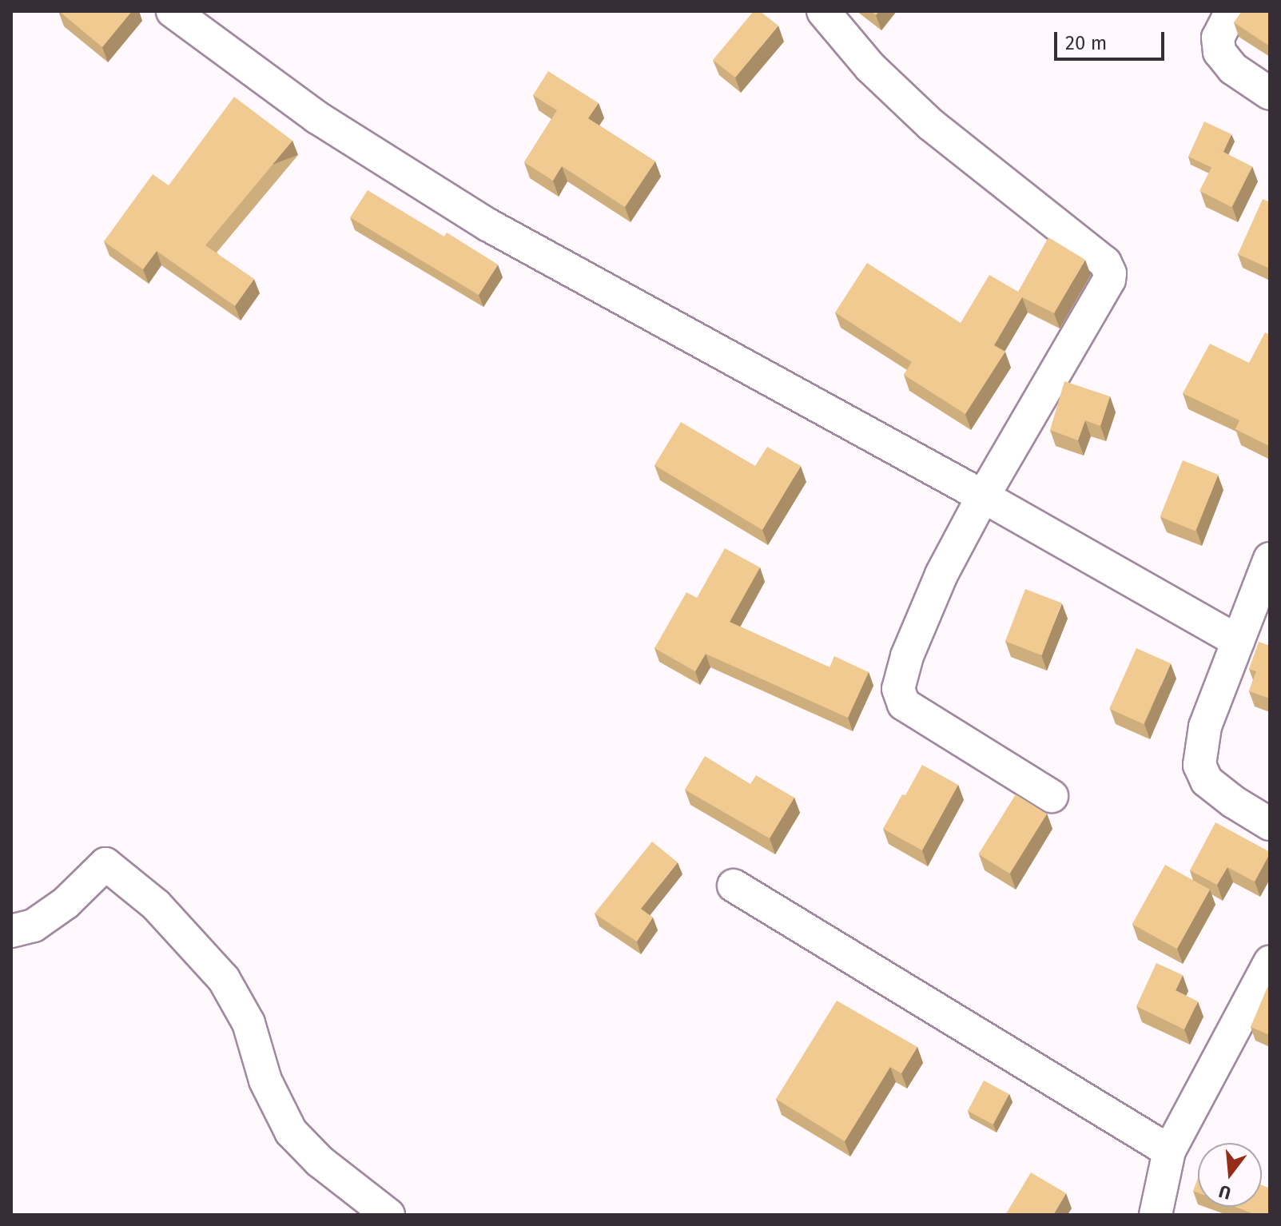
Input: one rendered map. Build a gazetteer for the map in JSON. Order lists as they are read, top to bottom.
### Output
{
  "scale_bar": "20 m",
  "north": "bottom"
}
